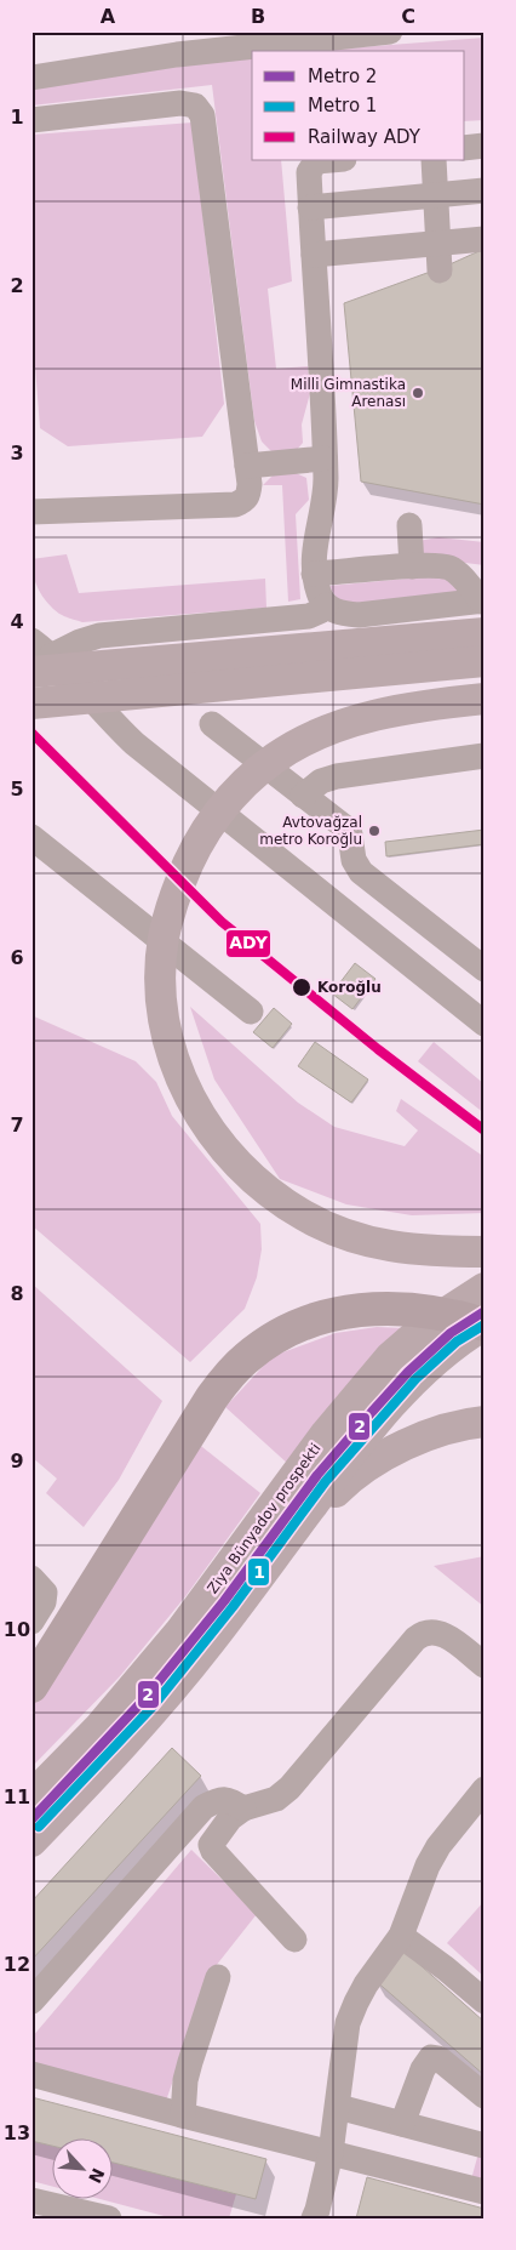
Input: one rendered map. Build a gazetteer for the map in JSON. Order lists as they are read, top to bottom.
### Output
{
  "streets": {
    "main road": ["Ziya Bünyadov prospekti"]
  },
  "places": ["Milli Gimnastika Arenası", "Avtovağzal metro Koroğlu", "Koroğlu"],
  "lines": ["rail line ADY", "metro line 2", "metro line 1"],
  "legend": ["Metro 2", "Metro 1", "Railway ADY"],
  "north": "bottom right",
  "grid": {
    "columns": ["A", "B", "C"],
    "rows": [
      "1",
      "2",
      "3",
      "4",
      "5",
      "6",
      "7",
      "8",
      "9",
      "10",
      "11",
      "12",
      "13"
    ]
  }
}
